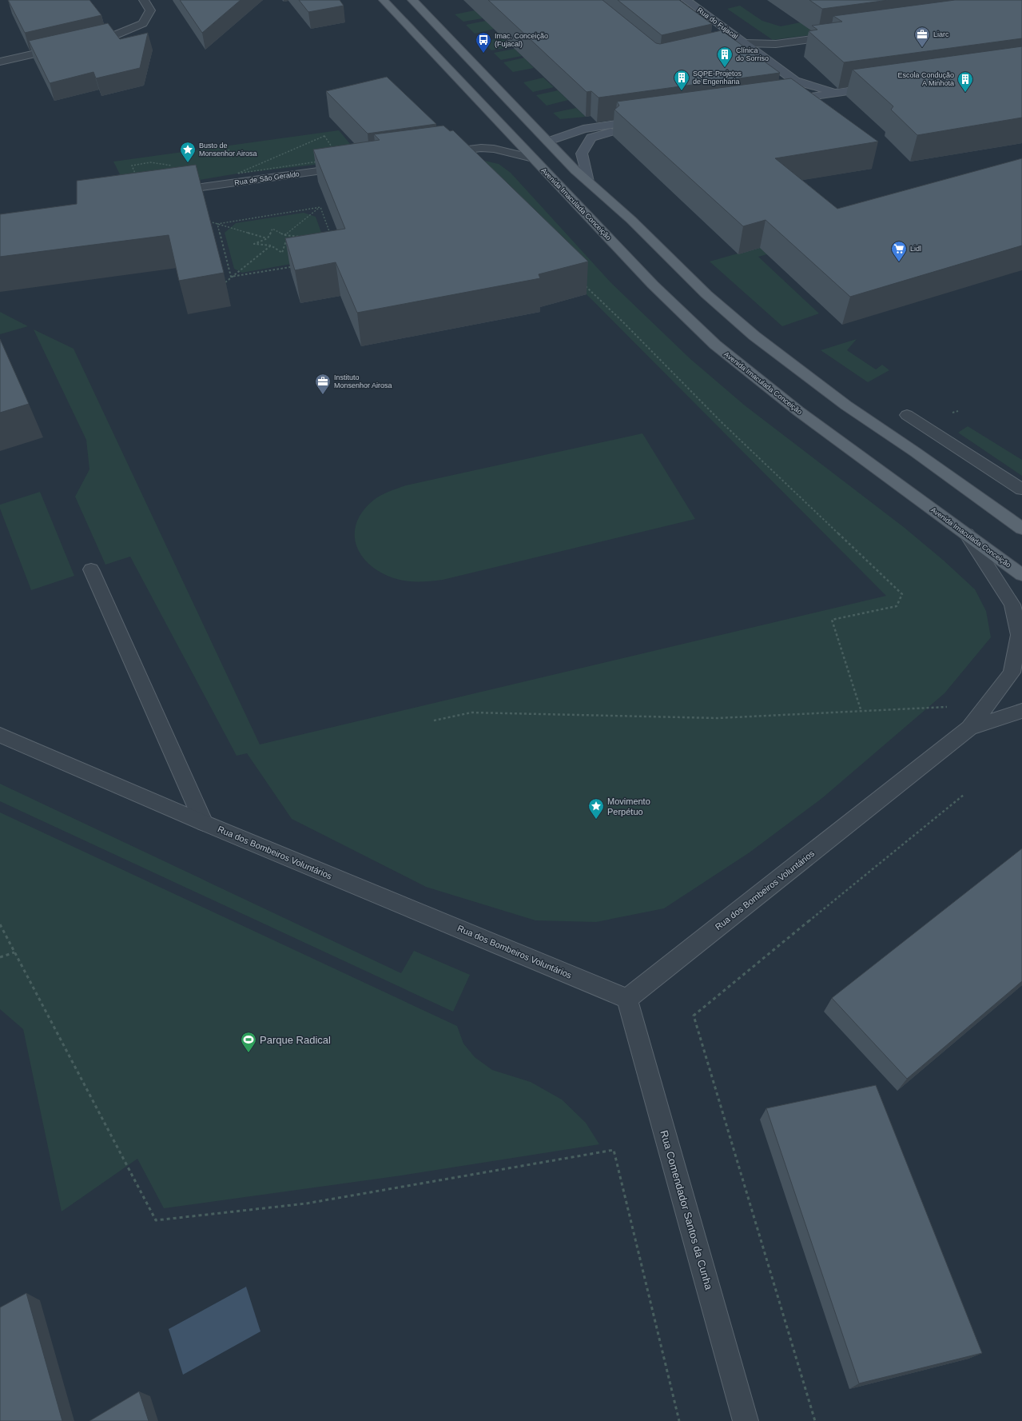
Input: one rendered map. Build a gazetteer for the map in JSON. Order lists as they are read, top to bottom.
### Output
{
  "streets": {
    "main road": ["Avenida Imaculada Conceição"],
    "street": [
      "Rua do Fujacal",
      "Rua de São Geraldo",
      "Rua dos Bombeiros Voluntários",
      "Rua Comendador Santos da Cunha"
    ]
  },
  "crossings": [
    ["Avenida Imaculada Conceição", "Rua dos Bombeiros Voluntários"],
    ["Rua dos Bombeiros Voluntários", "Rua Comendador Santos da Cunha"]
  ],
  "places": {
    "office": ["Liarc", "Instituto Monsenhor Airosa"],
    "bus stop": ["Imac. Conceição (Fujacal)"],
    "building": ["Clínica do Sorriso", "SQPE-Projetos de Engenharia", "Escola Condução A Minhota"],
    "place": ["Busto de Monsenhor Airosa", "Movimento Perpétuo"],
    "supermarket": ["Lidl"],
    "sports": ["Parque Radical"]
  }
}
